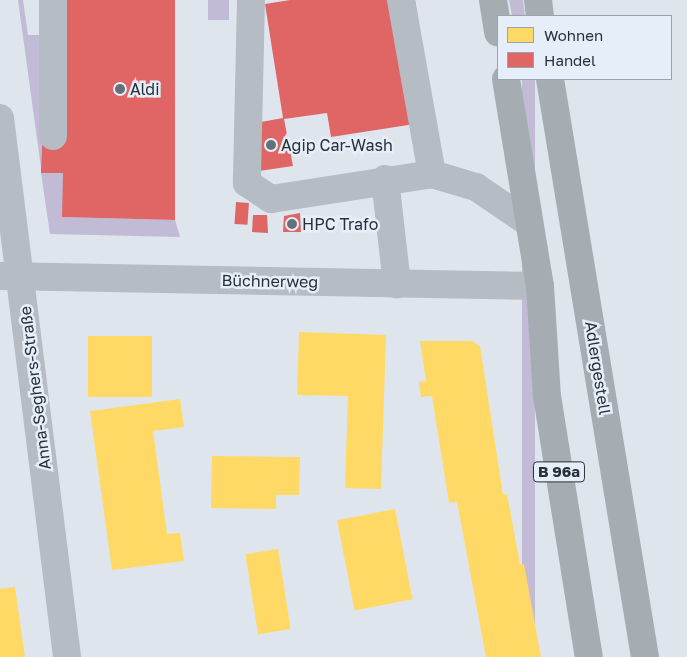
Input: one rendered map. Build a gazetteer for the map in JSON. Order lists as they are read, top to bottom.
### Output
{
  "streets": {
    "main road": ["Adlergestell", "B 96a"],
    "street": ["Büchnerweg", "Anna-Seghers-Straße"]
  },
  "crossings": [
    ["Büchnerweg", "Anna-Seghers-Straße"],
    ["Büchnerweg", "B 96a"]
  ],
  "places": ["Aldi", "Agip Car-Wash", "HPC Trafo"],
  "legend": ["Wohnen", "Handel"]
}
